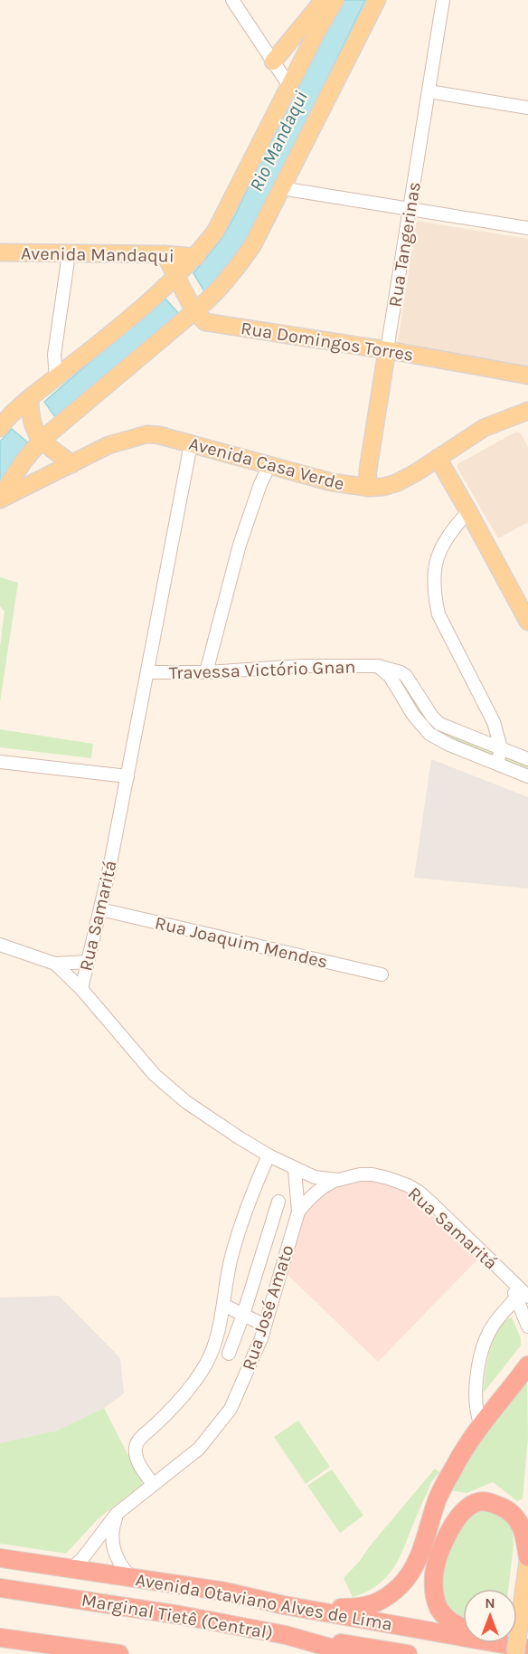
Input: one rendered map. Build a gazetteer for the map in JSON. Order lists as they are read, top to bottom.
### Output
{
  "streets": {
    "highway": ["Avenida Otaviano Alves de Lima", "Marginal Tietê (Central)"],
    "main road": [
      "Rua Tangerinas",
      "Avenida Mandaqui",
      "Rua Domingos Torres",
      "Avenida Casa Verde"
    ],
    "street": [
      "Travessa Victório Gnan",
      "Rua Samaritá",
      "Rua Joaquim Mendes",
      "Rua José Amato"
    ]
  },
  "crossings": [
    ["Rua Tangerinas", "Rua Domingos Torres"],
    ["Rua Tangerinas", "Avenida Casa Verde"],
    ["Avenida Casa Verde", "Rua Samaritá"],
    ["Travessa Victório Gnan", "Rua Samaritá"],
    ["Rua Samaritá", "Rua Joaquim Mendes"],
    ["Rua Samaritá", "Rua José Amato"],
    ["Rua José Amato", "Avenida Otaviano Alves de Lima"]
  ],
  "water": ["Rio Mandaqui"],
  "north": "top"
}
